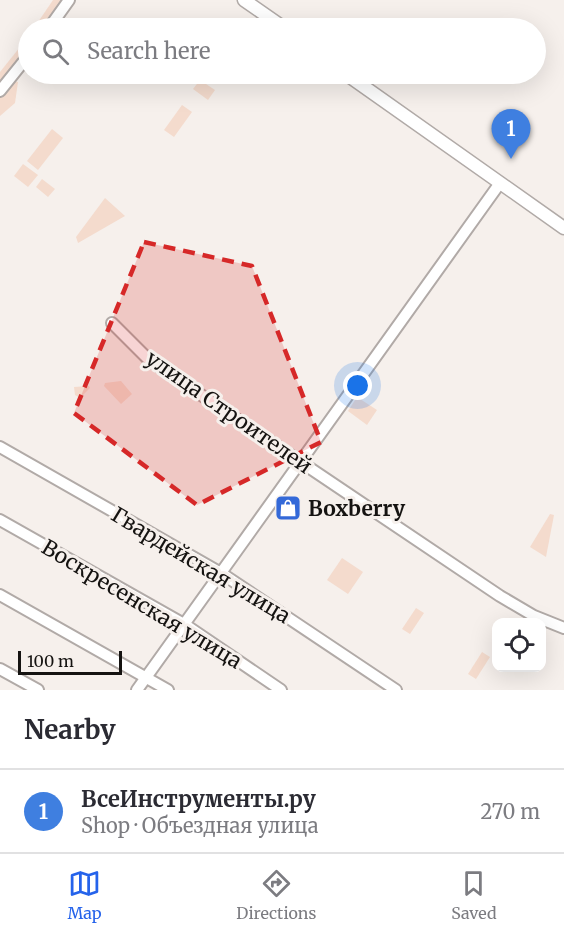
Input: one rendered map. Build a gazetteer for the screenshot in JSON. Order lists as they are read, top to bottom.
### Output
{
  "streets": {
    "street": ["улица Строителей", "Гвардейская улица", "Воскресенская улица"]
  },
  "places": {
    "shop": ["Boxberry"]
  },
  "scale_bar": "100 m",
  "page": {
    "search": "Search here",
    "pins": "1",
    "scale": "100 m",
    "heading": "Nearby",
    "list": [
      {
        "mark": "1",
        "name": "ВсеИнструменты.ру",
        "note": "Shop · Объездная улица",
        "value": "270 m"
      }
    ],
    "nav": ["Map", "Directions", "Saved"]
  }
}
